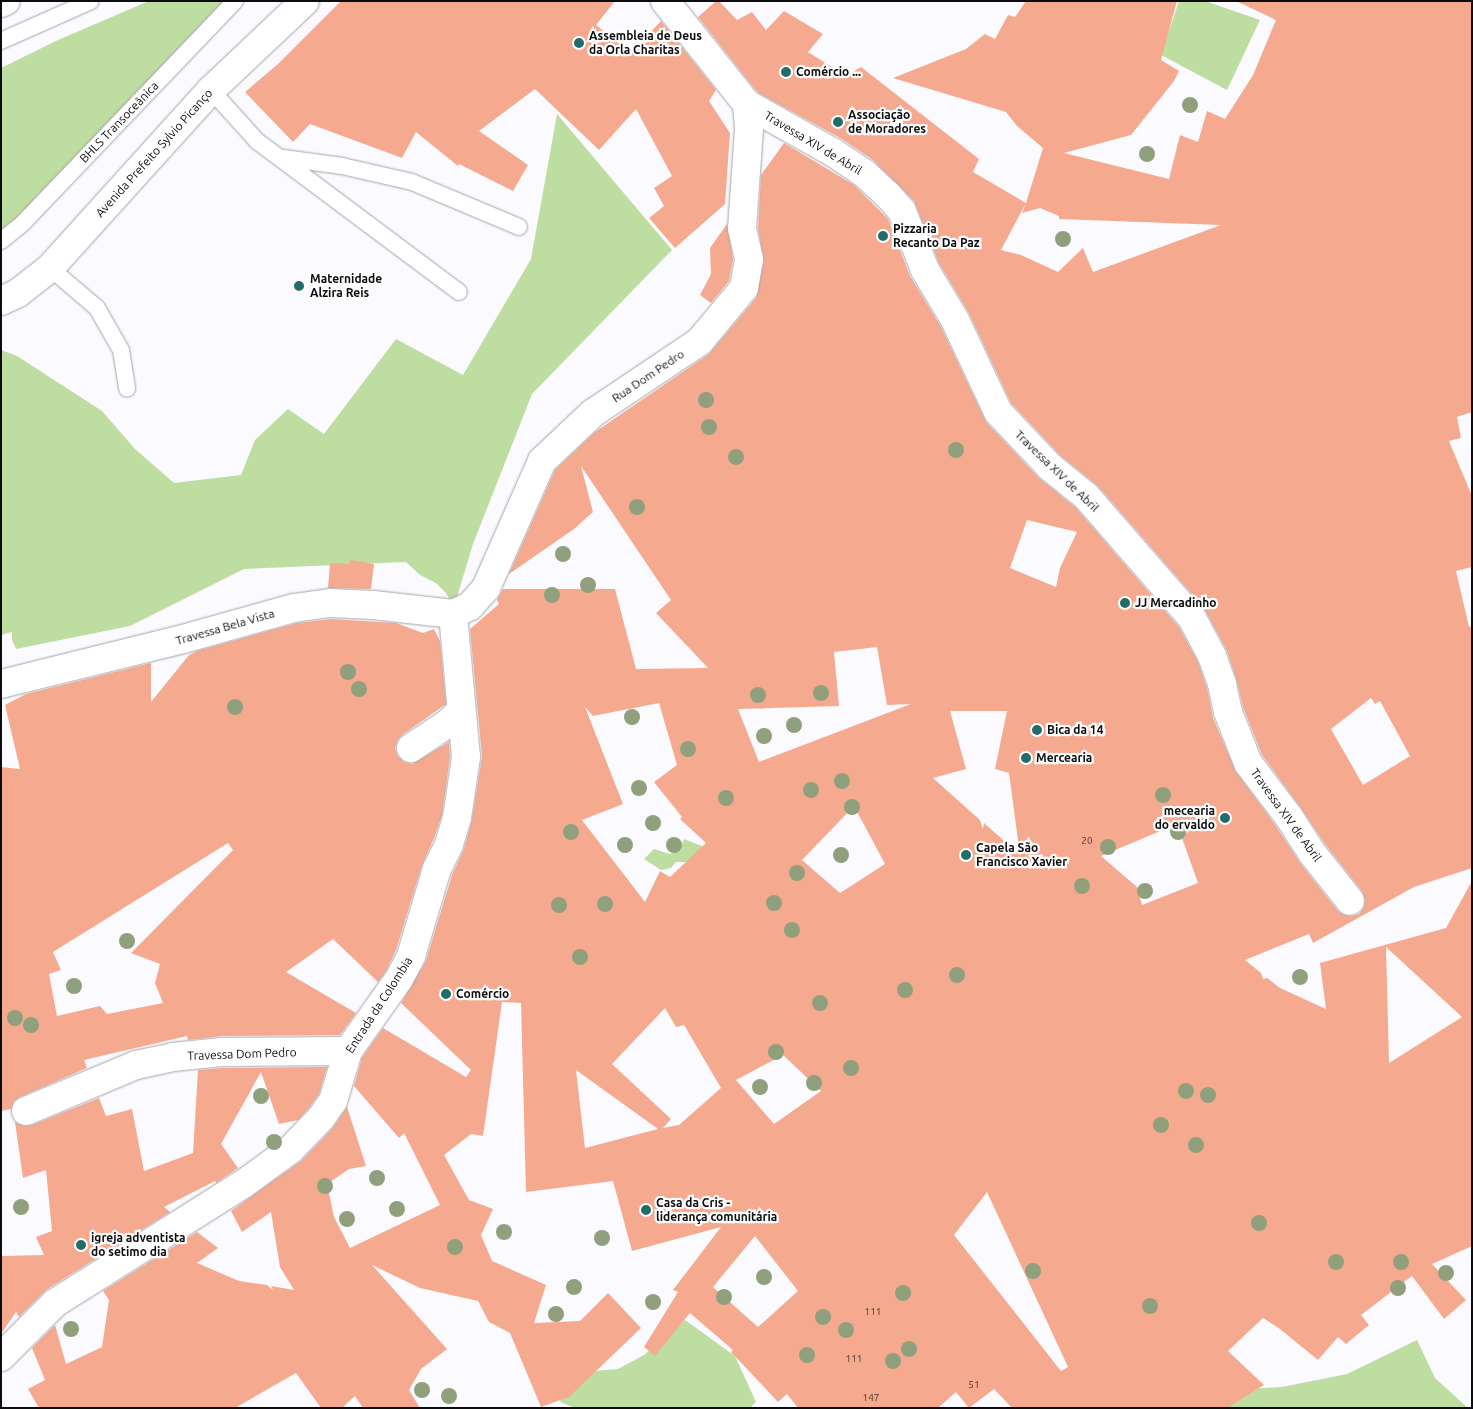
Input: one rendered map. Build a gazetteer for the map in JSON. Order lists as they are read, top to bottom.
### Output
{
  "streets": {
    "street": [
      "Travessa XIV de Abril",
      "Avenida Prefeito Sylvio Picanço",
      "Rua Dom Pedro",
      "Travessa Bela Vista",
      "Entrada da Colombia",
      "Travessa Dom Pedro"
    ],
    "lane": ["BHLS Transoceânica"]
  },
  "crossings": [
    ["Travessa XIV de Abril", "Rua Dom Pedro"],
    ["Rua Dom Pedro", "Travessa Bela Vista"],
    ["Rua Dom Pedro", "Entrada da Colombia"],
    ["Travessa Bela Vista", "Entrada da Colombia"],
    ["Entrada da Colombia", "Travessa Dom Pedro"]
  ],
  "places": [
    "Assembleia de Deus da Orla Charitas",
    "Comércio ...",
    "Associação de Moradores",
    "Pizzaria Recanto Da Paz",
    "Maternidade Alzira Reis",
    "JJ Mercadinho",
    "Bica da 14",
    "Mercearia",
    "mecearia do ervaldo",
    "Capela São Francisco Xavier",
    "Comércio",
    "Casa da Cris - liderança comunitária",
    "igreja adventista do setimo dia"
  ],
  "house_numbers": [
    "20",
    "111",
    "111",
    "51",
    "147"
  ]
}
